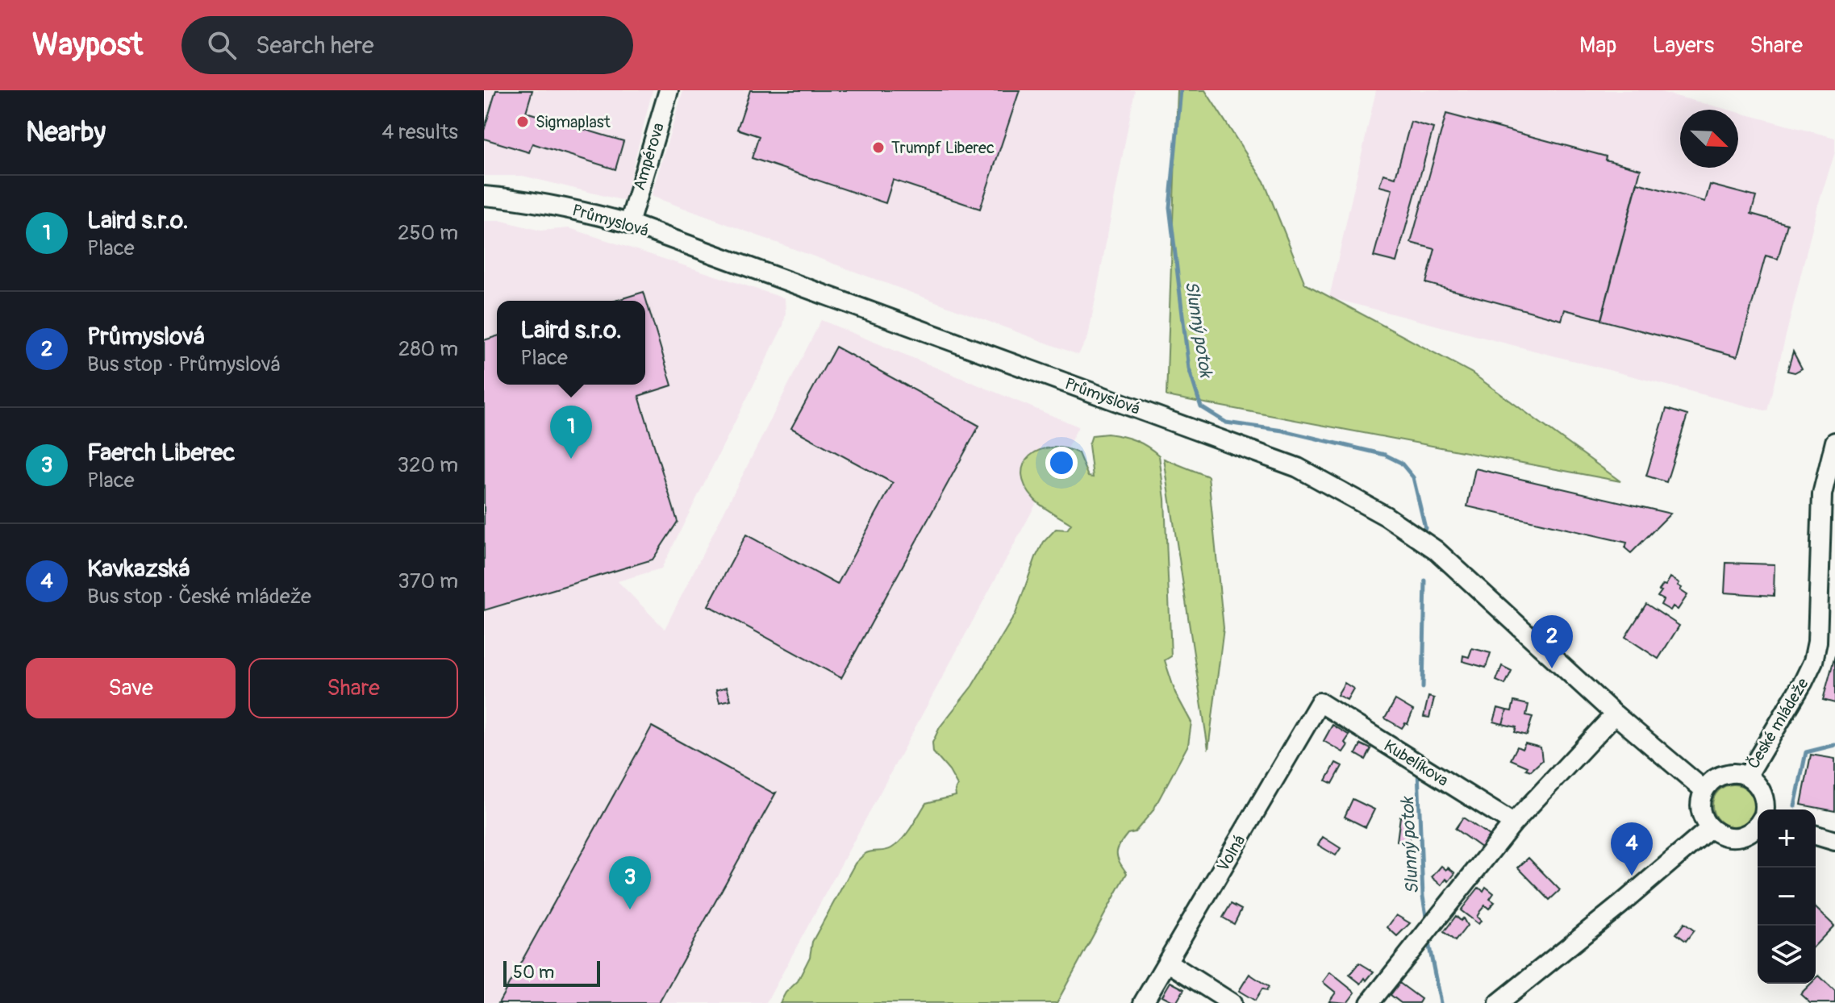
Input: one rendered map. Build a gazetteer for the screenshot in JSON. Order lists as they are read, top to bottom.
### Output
{
  "streets": {
    "street": [
      "Ampérova",
      "Průmyslová",
      "České mládeže",
      "Kubelíkova",
      "Volná"
    ]
  },
  "crossings": [
    ["Ampérova", "Průmyslová"],
    ["Průmyslová", "České mládeže"],
    ["Kubelíkova", "Volná"]
  ],
  "water": ["Slunný potok"],
  "places": ["Sigmaplast", "Trumpf Liberec"],
  "scale_bar": "50 m",
  "north": "bottom right",
  "page": {
    "header": "Waypost",
    "search": "Search here",
    "nav": ["Map", "Layers", "Share"],
    "heading": ["Nearby", "4 results"],
    "list": [
      {
        "mark": "1",
        "name": "Laird s.r.o.",
        "note": "Place",
        "value": "250 m"
      },
      {
        "mark": "2",
        "name": "Průmyslová",
        "note": "Bus stop · Průmyslová",
        "value": "280 m"
      },
      {
        "mark": "3",
        "name": "Faerch Liberec",
        "note": "Place",
        "value": "320 m"
      },
      {
        "mark": "4",
        "name": "Kavkazská",
        "note": "Bus stop · České mládeže",
        "value": "370 m"
      }
    ],
    "popup": ["Laird s.r.o.", "Place"],
    "pins": [
      "1",
      "2",
      "4",
      "3"
    ],
    "buttons": ["Save", "Share"],
    "map_buttons": ["+", "−"],
    "scale": "50 m"
  }
}
